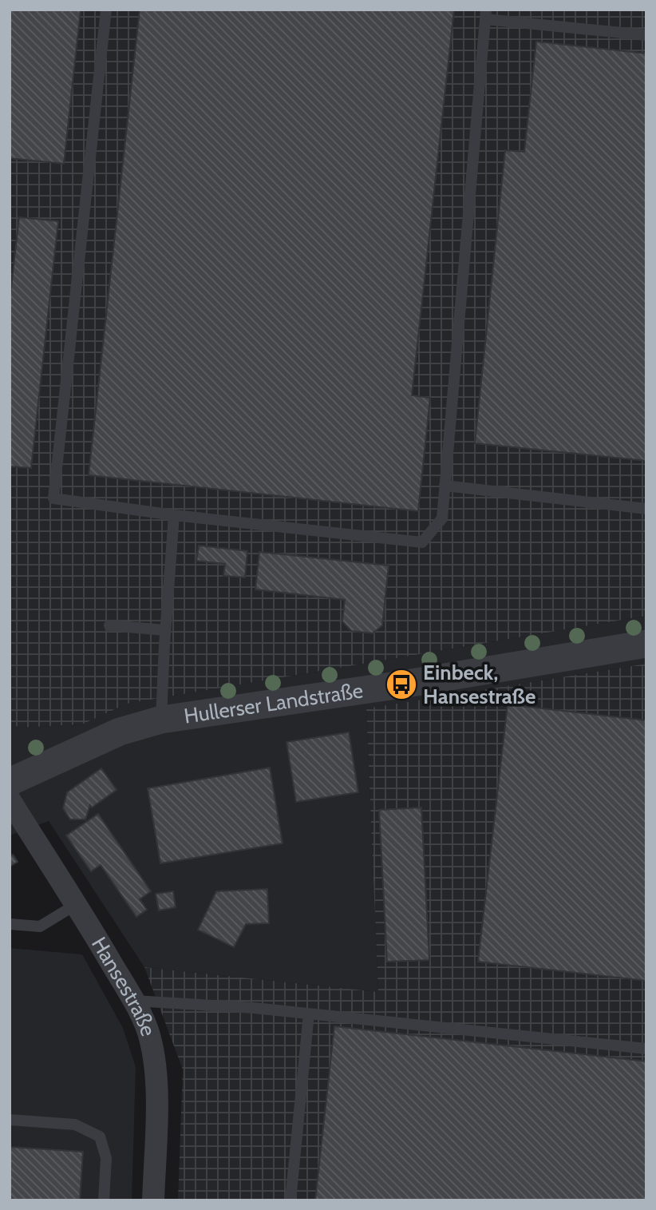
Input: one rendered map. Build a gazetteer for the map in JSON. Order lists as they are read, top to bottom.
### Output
{
  "streets": {
    "street": ["Hullerser Landstraße", "Hansestraße"]
  },
  "places": {
    "bus stop": ["Einbeck, Hansestraße"]
  }
}
